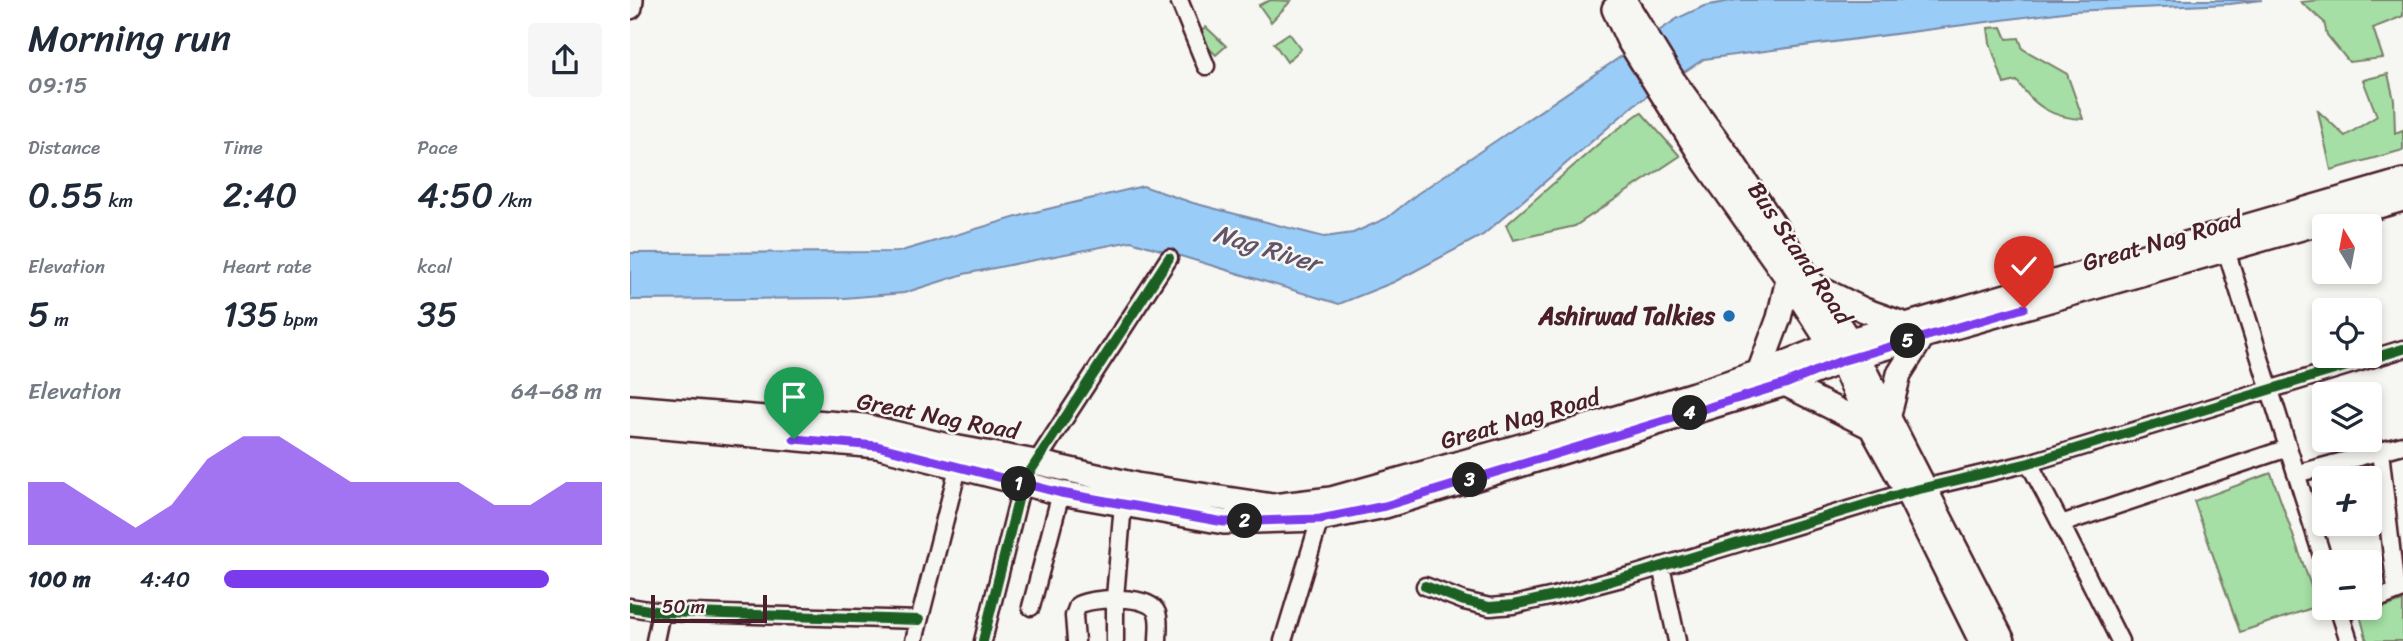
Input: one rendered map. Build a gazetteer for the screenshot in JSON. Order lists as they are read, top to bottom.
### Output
{
  "streets": {
    "main road": ["Great Nag Road", "Bus Stand Road"]
  },
  "crossings": [
    ["Great Nag Road", "Bus Stand Road"]
  ],
  "water": ["Nag River"],
  "places": ["Ashirwad Talkies"],
  "scale_bar": "50 m",
  "north": "top",
  "page": {
    "heading": ["Morning run", "09:15"],
    "stats": [
      ["Distance", "0.55 km"],
      ["Time", "2:40"],
      ["Pace", "4:50 /km"],
      ["Elevation", "5 m"],
      ["Heart rate", "135 bpm"],
      ["kcal", "35"]
    ],
    "map_buttons": ["+", "−"],
    "pins": [
      "5",
      "4",
      "3",
      "1",
      "2"
    ],
    "chart": ["Elevation", "64–68 m"],
    "list": [
      {
        "name": "100 m",
        "note": "4:40"
      }
    ],
    "scale": "50 m"
  }
}
